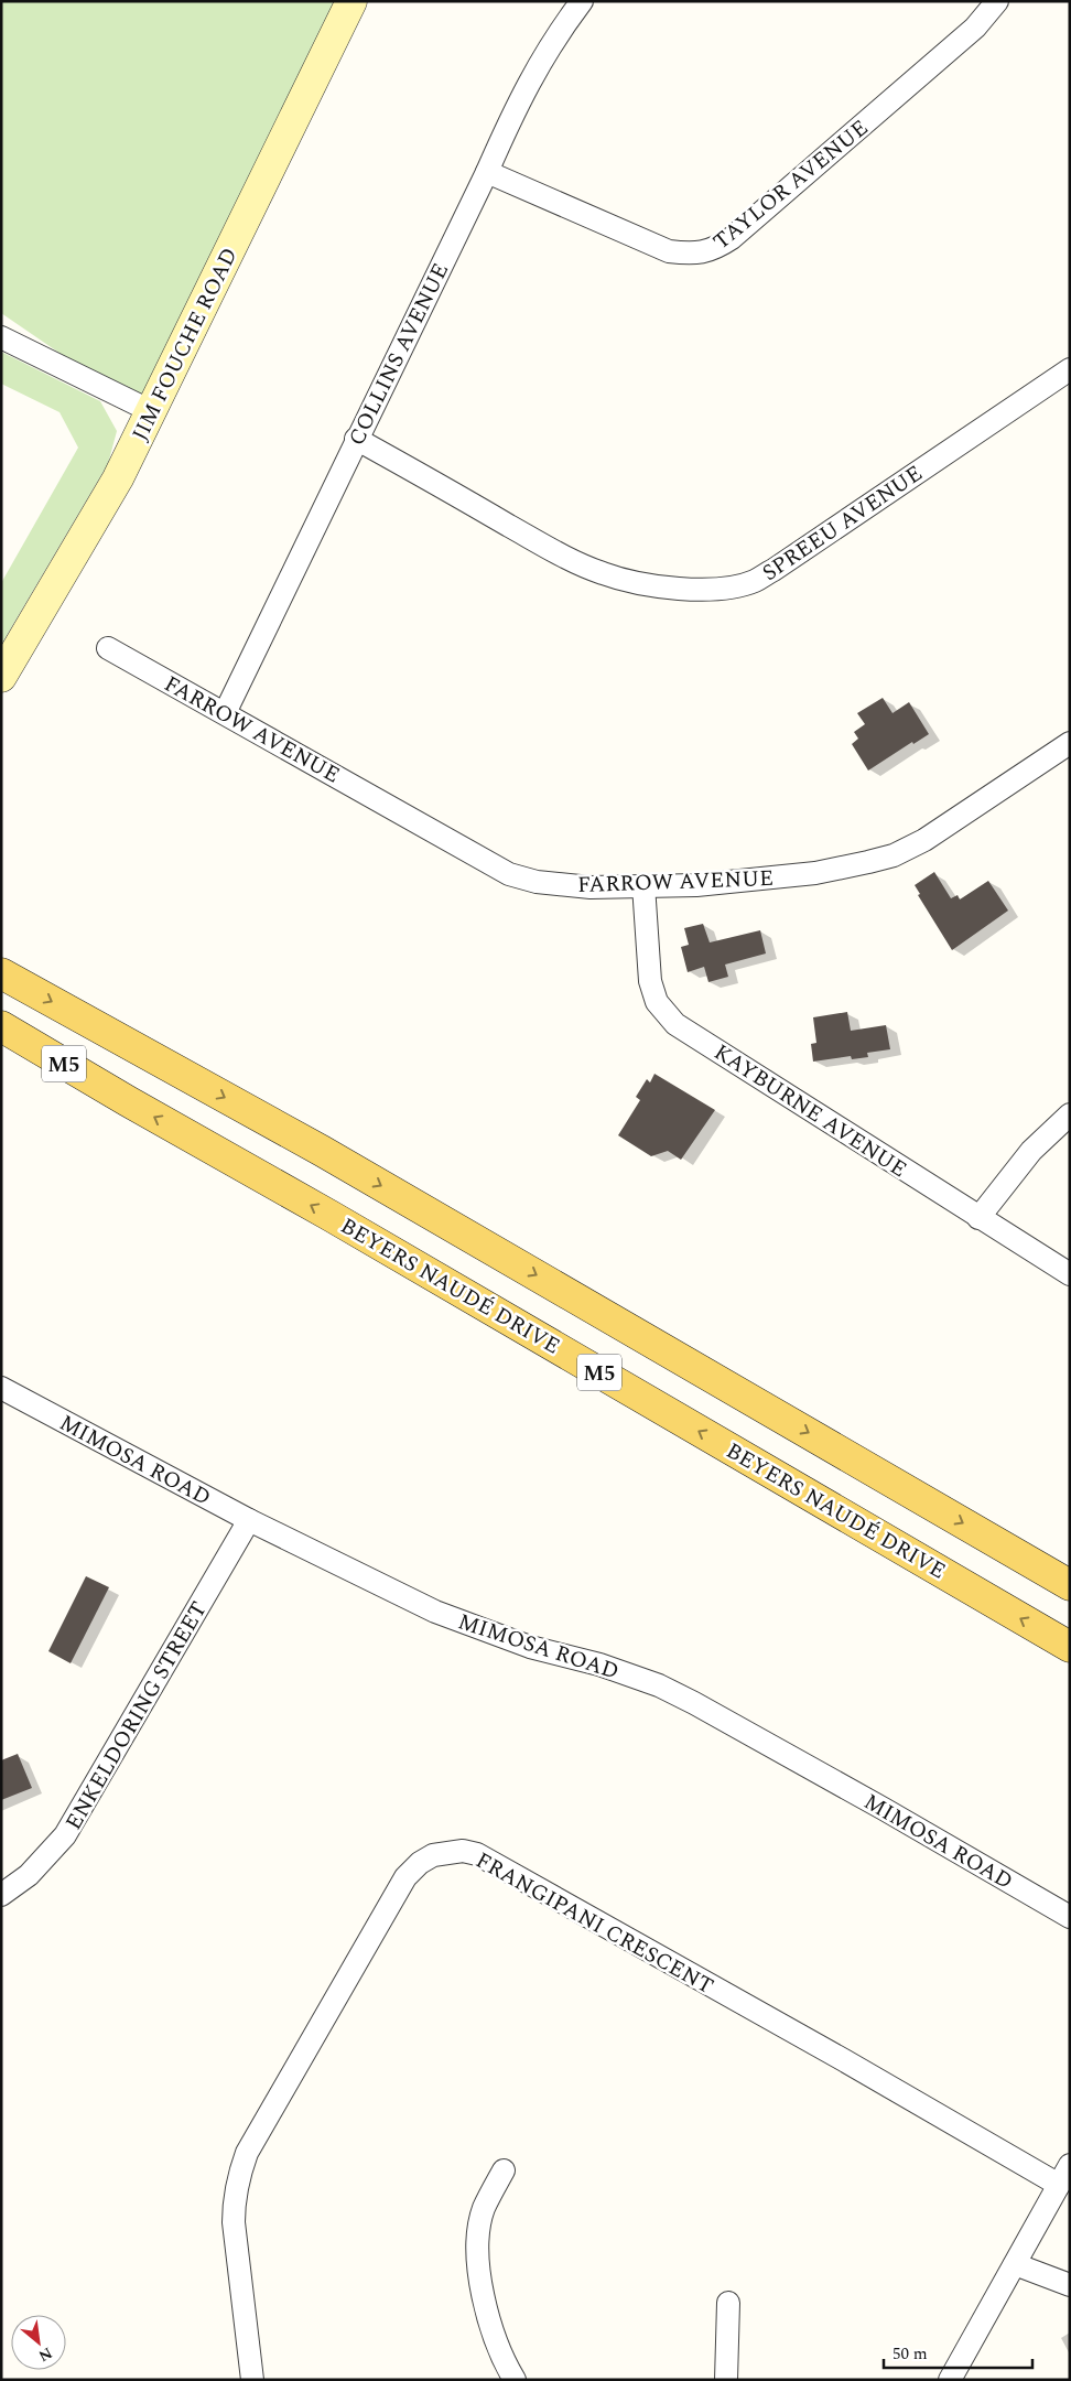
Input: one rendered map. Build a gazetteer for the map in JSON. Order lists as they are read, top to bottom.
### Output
{
  "streets": {
    "main road": ["M5", "BEYERS NAUDÉ DRIVE"],
    "street": [
      "TAYLOR AVENUE",
      "JIM FOUCHE ROAD",
      "COLLINS AVENUE",
      "SPREEU AVENUE",
      "FARROW AVENUE",
      "KAYBURNE AVENUE",
      "MIMOSA ROAD",
      "ENKELDORING STREET",
      "FRANGIPANI CRESCENT"
    ]
  },
  "crossings": [
    ["TAYLOR AVENUE", "COLLINS AVENUE"],
    ["COLLINS AVENUE", "SPREEU AVENUE"],
    ["COLLINS AVENUE", "FARROW AVENUE"],
    ["FARROW AVENUE", "KAYBURNE AVENUE"],
    ["MIMOSA ROAD", "ENKELDORING STREET"]
  ],
  "scale_bar": "50 m",
  "north": "bottom right"
}
